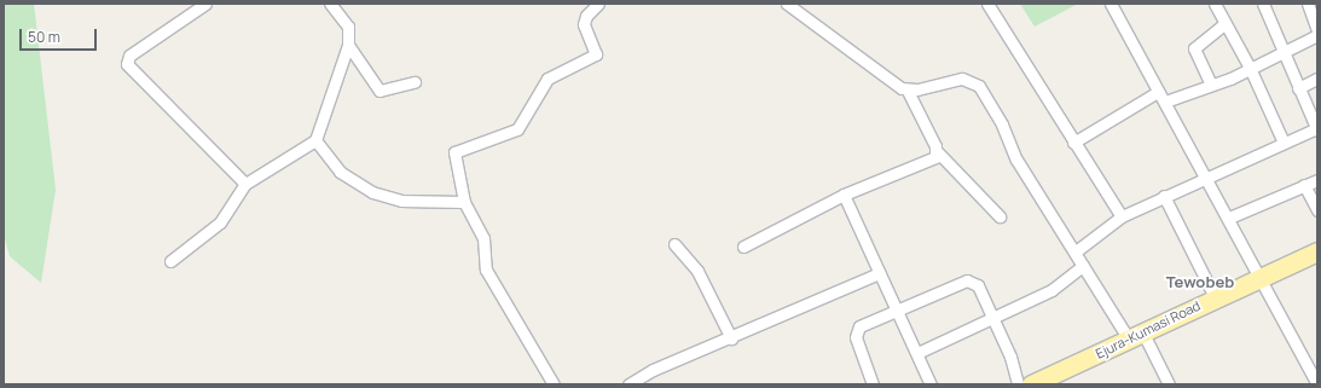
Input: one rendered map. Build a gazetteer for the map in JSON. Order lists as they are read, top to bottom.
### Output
{
  "streets": {
    "main road": ["Ejura-Kumasi Road"]
  },
  "districts": ["Tewobeb"],
  "scale_bar": "50 m"
}
